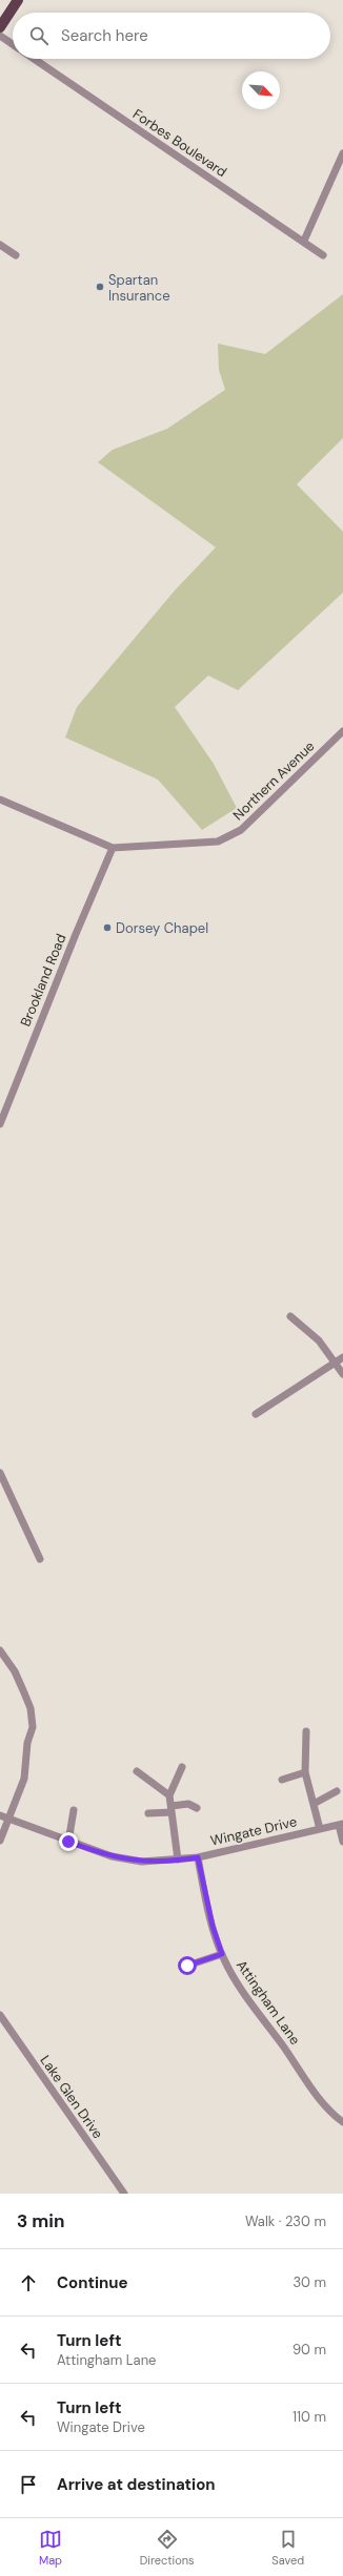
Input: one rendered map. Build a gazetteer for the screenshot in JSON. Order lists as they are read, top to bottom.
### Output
{
  "streets": {
    "street": [
      "Forbes Boulevard",
      "Northern Avenue",
      "Brookland Road",
      "Wingate Drive",
      "Attingham Lane",
      "Lake Glen Drive"
    ]
  },
  "crossings": [
    ["Northern Avenue", "Brookland Road"],
    ["Wingate Drive", "Attingham Lane"]
  ],
  "places": ["Spartan Insurance", "Dorsey Chapel"],
  "north": "bottom right",
  "page": {
    "search": "Search here",
    "heading": ["3 min", "Walk · 230 m"],
    "list": [
      ["Continue", "30 m"],
      ["Turn left", "Attingham Lane", "90 m"],
      ["Turn left", "Wingate Drive", "110 m"],
      "Arrive at destination"
    ],
    "nav": ["Map", "Directions", "Saved"]
  }
}
